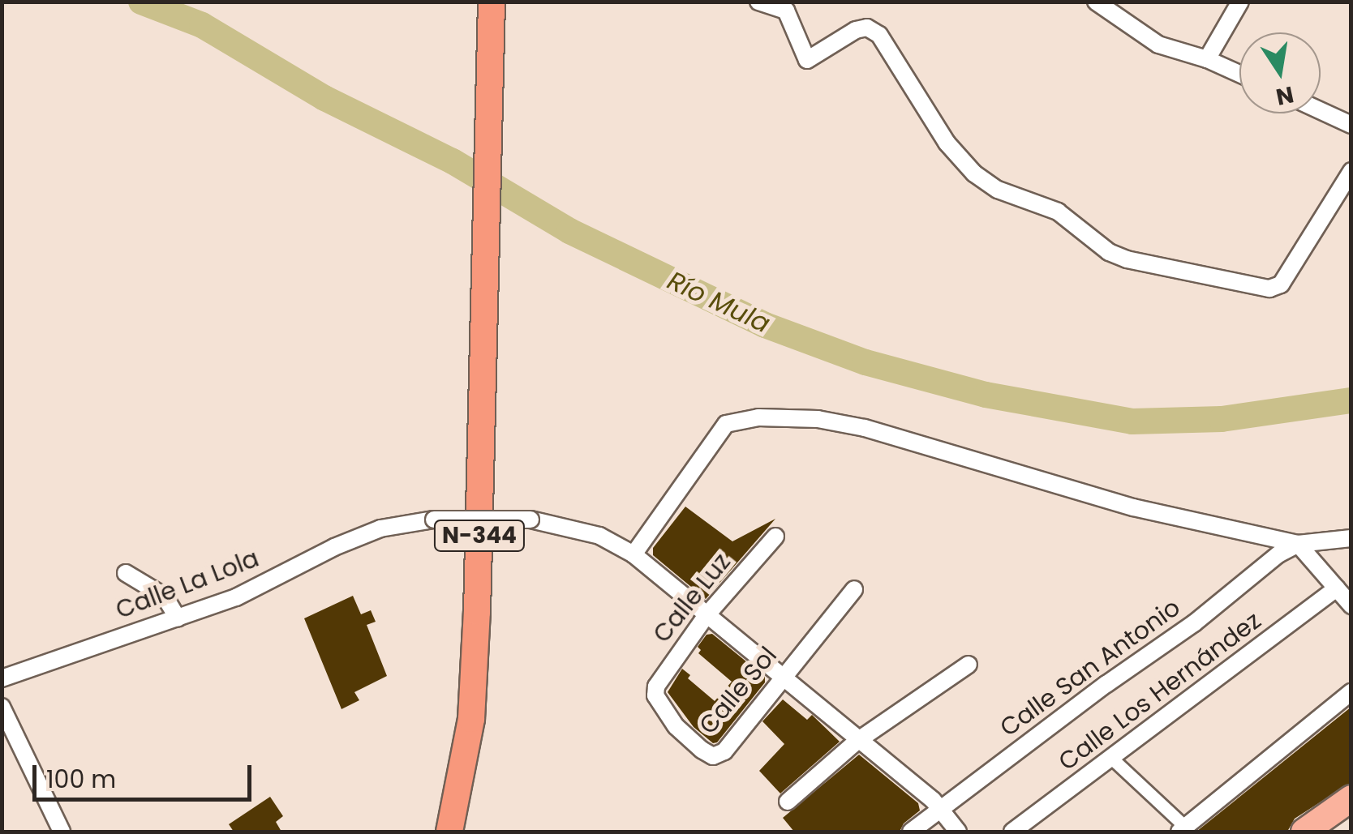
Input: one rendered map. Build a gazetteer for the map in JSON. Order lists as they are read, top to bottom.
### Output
{
  "streets": {
    "highway": ["N-344"],
    "street": [
      "Calle La Lola",
      "Calle Luz",
      "Calle San Antonio",
      "Calle Sol",
      "Calle Los Hernández"
    ]
  },
  "crossings": [
    ["Calle La Lola", "Calle Luz"],
    ["Calle La Lola", "Calle San Antonio"],
    ["Calle La Lola", "Calle Sol"],
    ["Calle Luz", "Calle Sol"]
  ],
  "water": ["Río Mula"],
  "scale_bar": "100 m",
  "north": "bottom"
}
